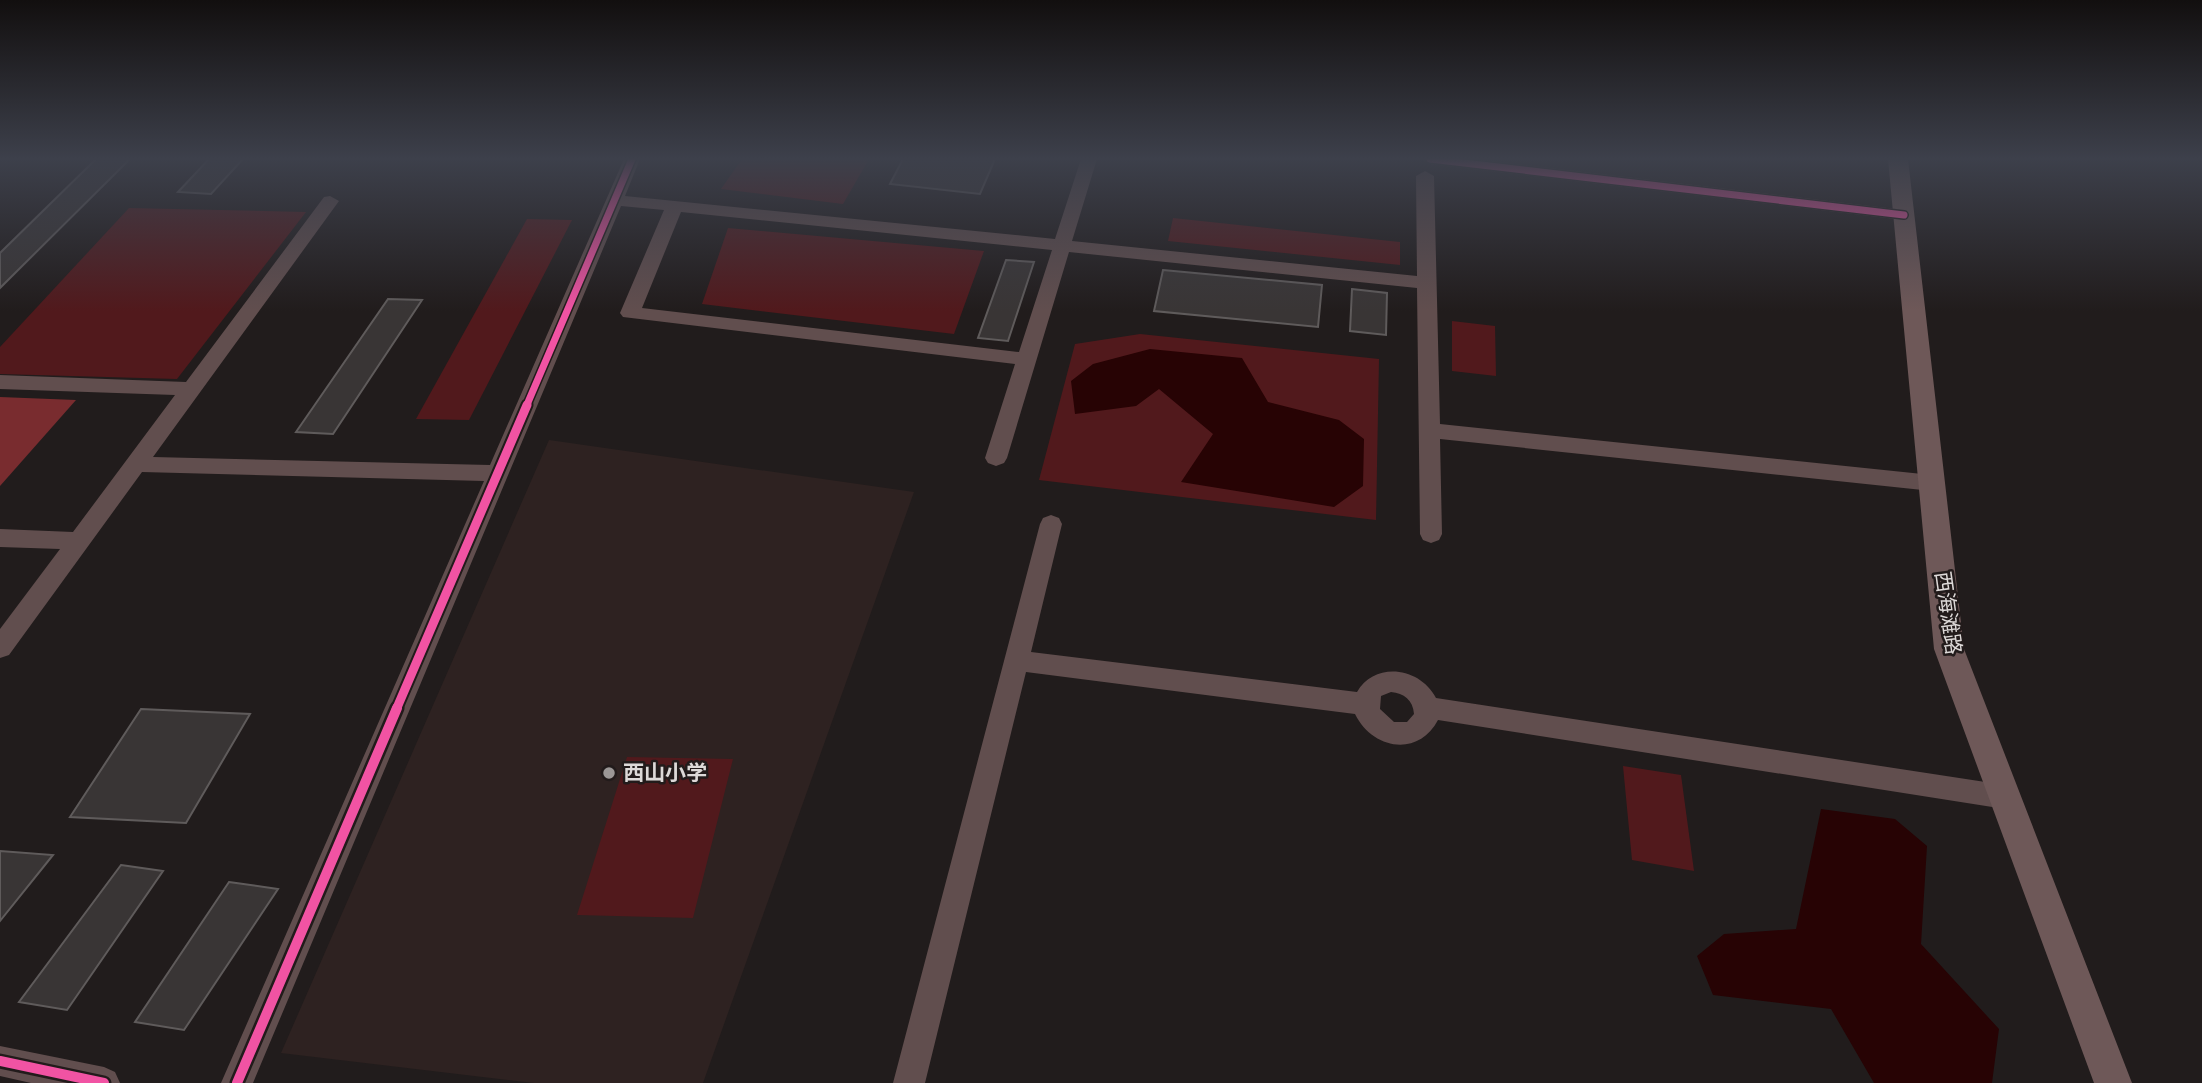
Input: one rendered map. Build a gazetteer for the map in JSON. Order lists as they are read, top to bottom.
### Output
{
  "streets": {
    "main road": ["西海滩路"]
  },
  "places": ["西山小学"]
}
